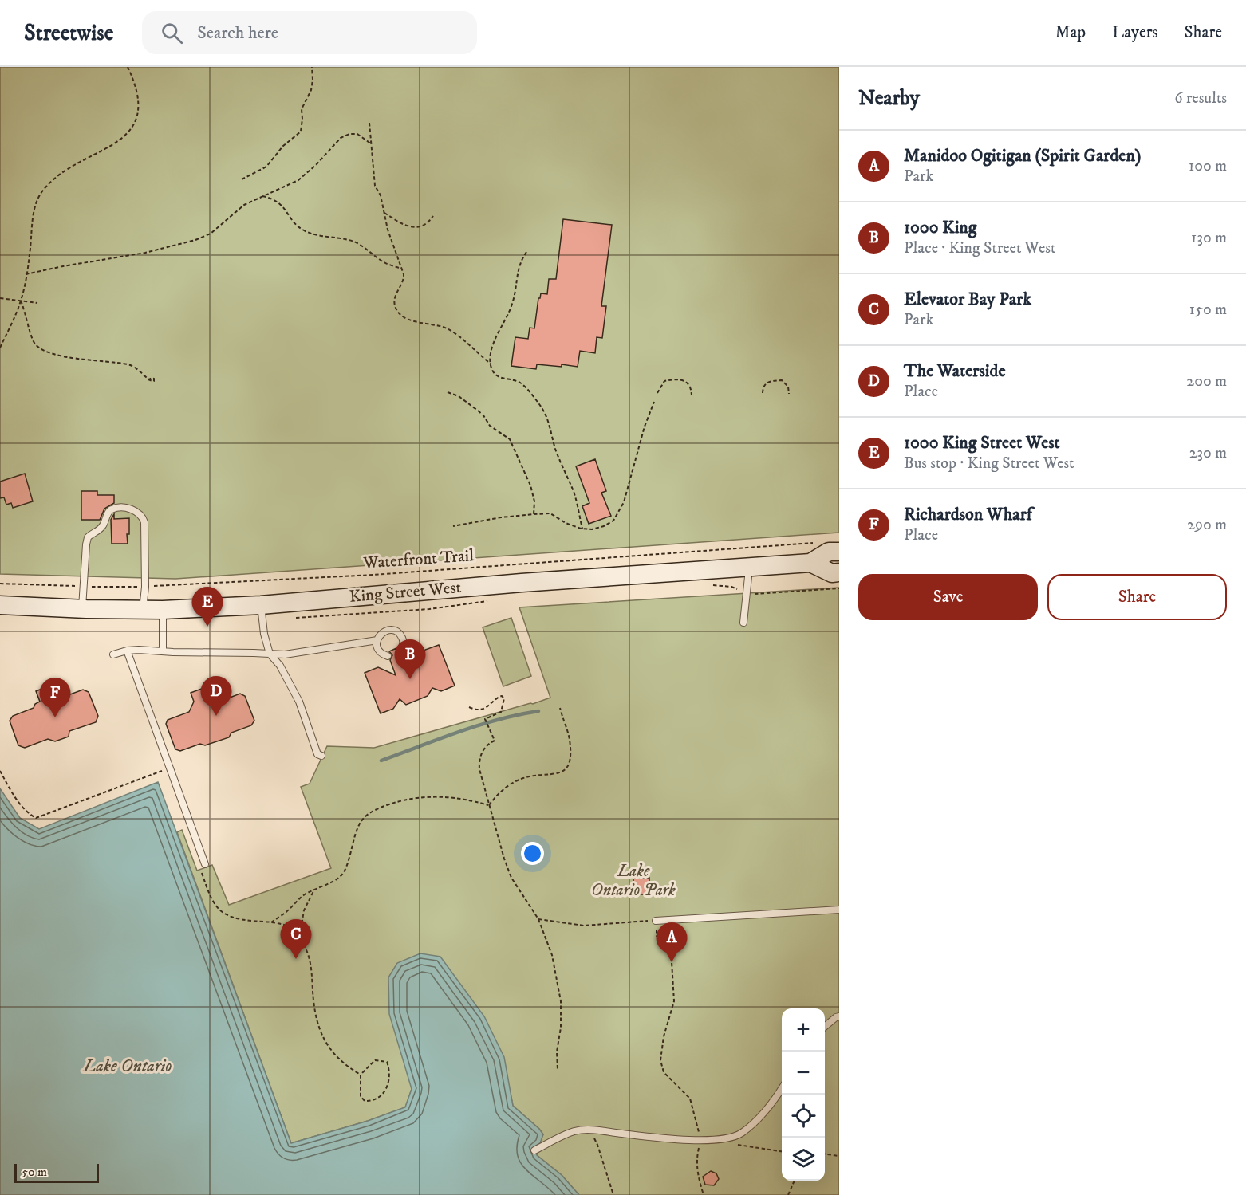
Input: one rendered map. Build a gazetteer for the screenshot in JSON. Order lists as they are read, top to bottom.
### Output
{
  "streets": {
    "main road": ["King Street West"],
    "path": ["Waterfront Trail"]
  },
  "water": ["Lake Ontario"],
  "parks": ["Lake Ontario Park"],
  "scale_bar": "50 m",
  "page": {
    "header": "Streetwise",
    "search": "Search here",
    "nav": ["Map", "Layers", "Share"],
    "heading": ["Nearby", "6 results"],
    "list": [
      {
        "mark": "A",
        "name": "Manidoo Ogitigan (Spirit Garden)",
        "note": "Park",
        "value": "100 m"
      },
      {
        "mark": "B",
        "name": "1000 King",
        "note": "Place · King Street West",
        "value": "130 m"
      },
      {
        "mark": "C",
        "name": "Elevator Bay Park",
        "note": "Park",
        "value": "150 m"
      },
      {
        "mark": "D",
        "name": "The Waterside",
        "note": "Place",
        "value": "200 m"
      },
      {
        "mark": "E",
        "name": "1000 King Street West",
        "note": "Bus stop · King Street West",
        "value": "230 m"
      },
      {
        "mark": "F",
        "name": "Richardson Wharf",
        "note": "Place",
        "value": "290 m"
      }
    ],
    "buttons": ["Save", "Share"],
    "pins": [
      "E",
      "B",
      "D",
      "F",
      "C",
      "A"
    ],
    "map_buttons": ["+", "−"],
    "scale": "50 m"
  }
}
